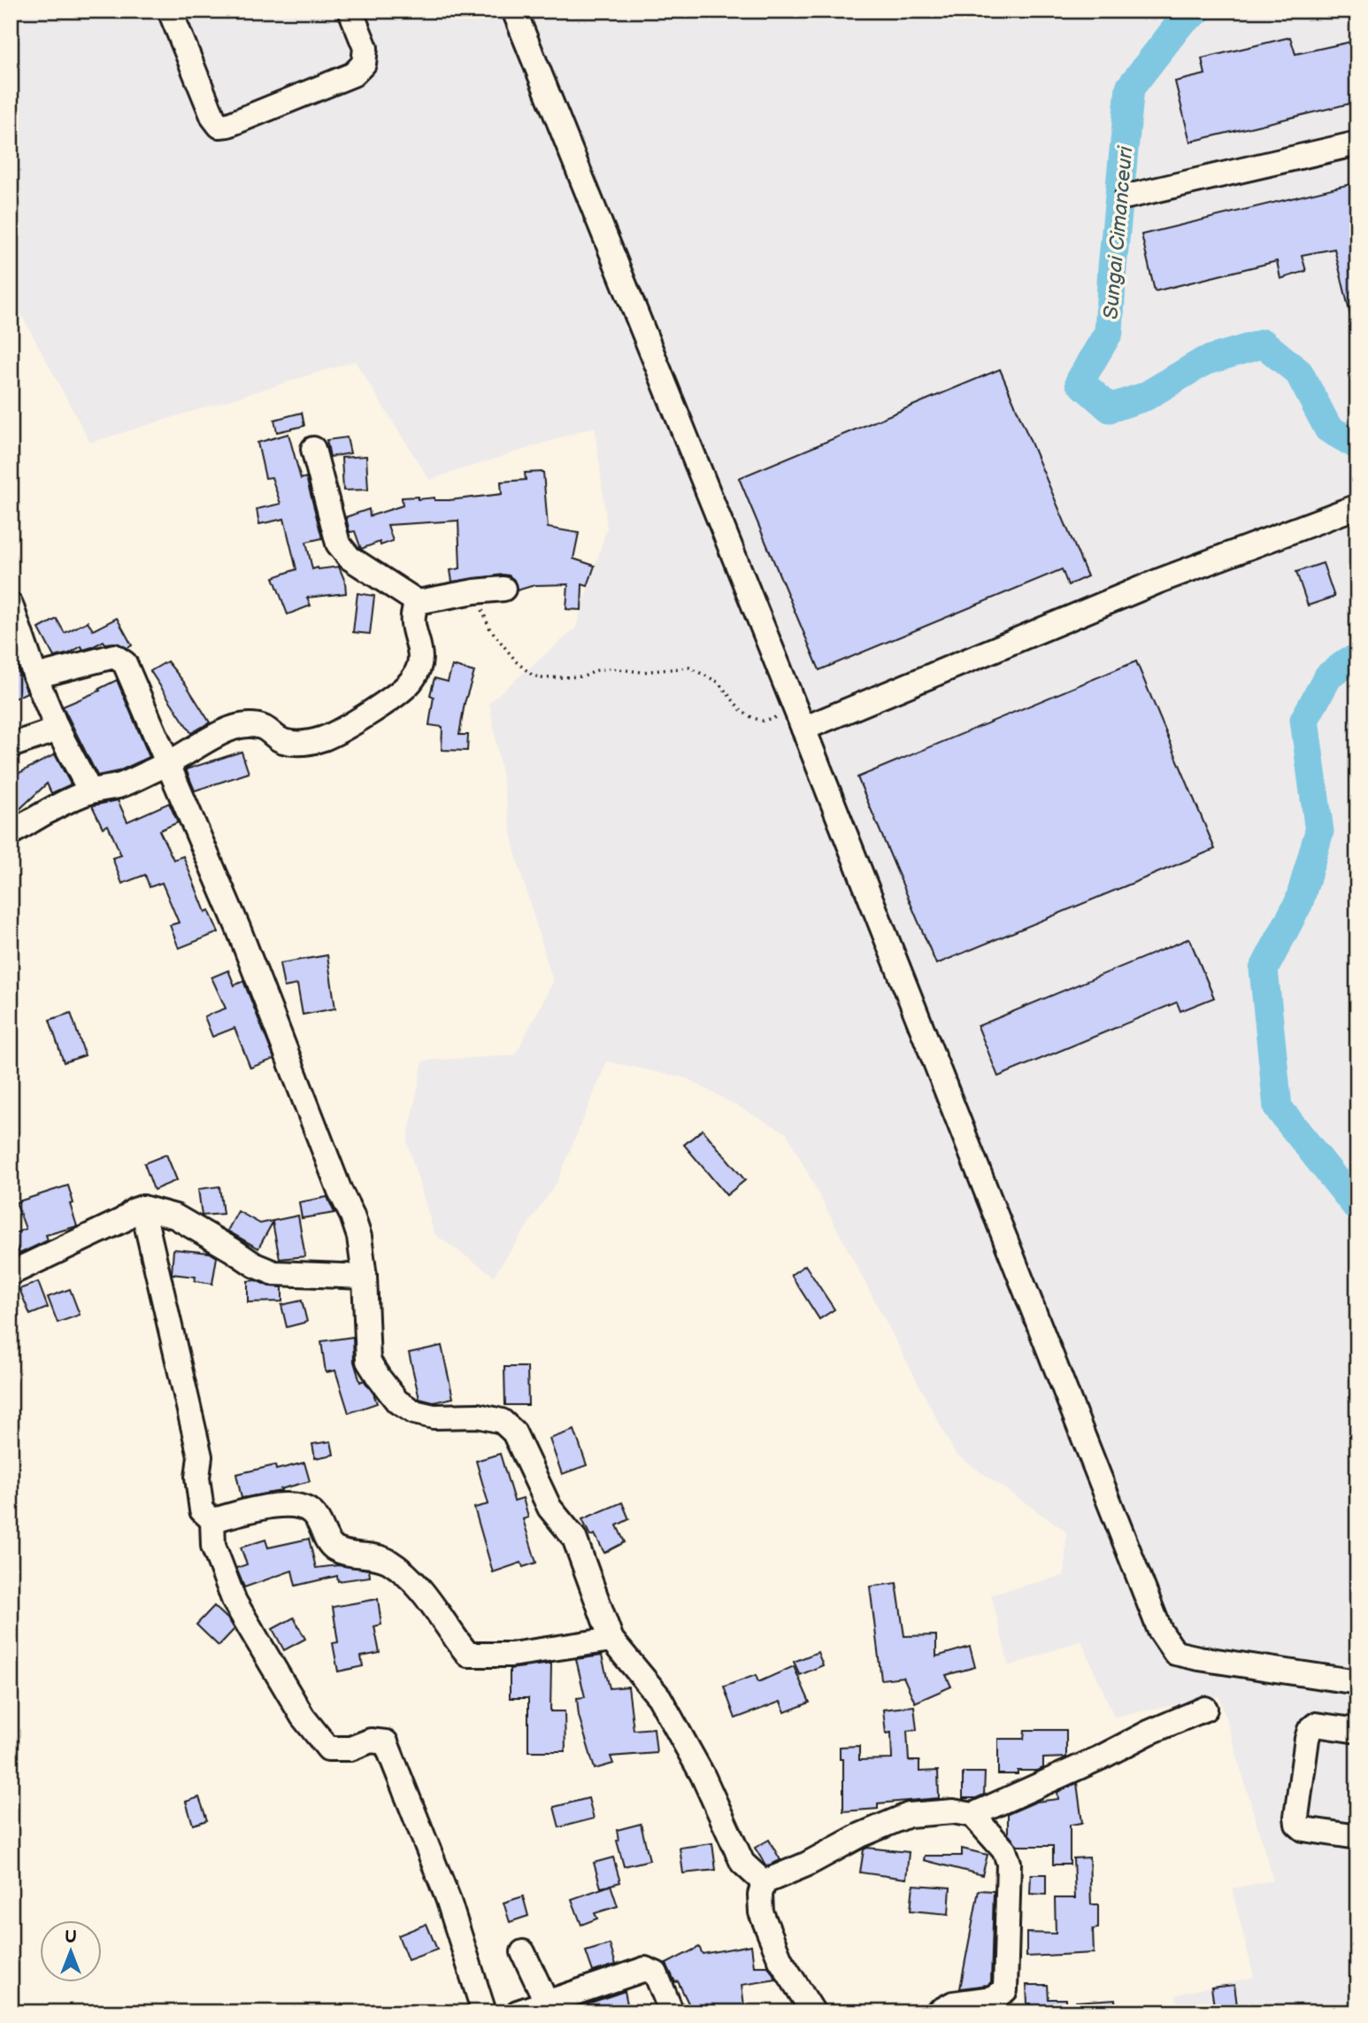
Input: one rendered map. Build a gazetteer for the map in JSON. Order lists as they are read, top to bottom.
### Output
{
  "water": ["Sungai Cimanceuri"],
  "north": "top"
}
